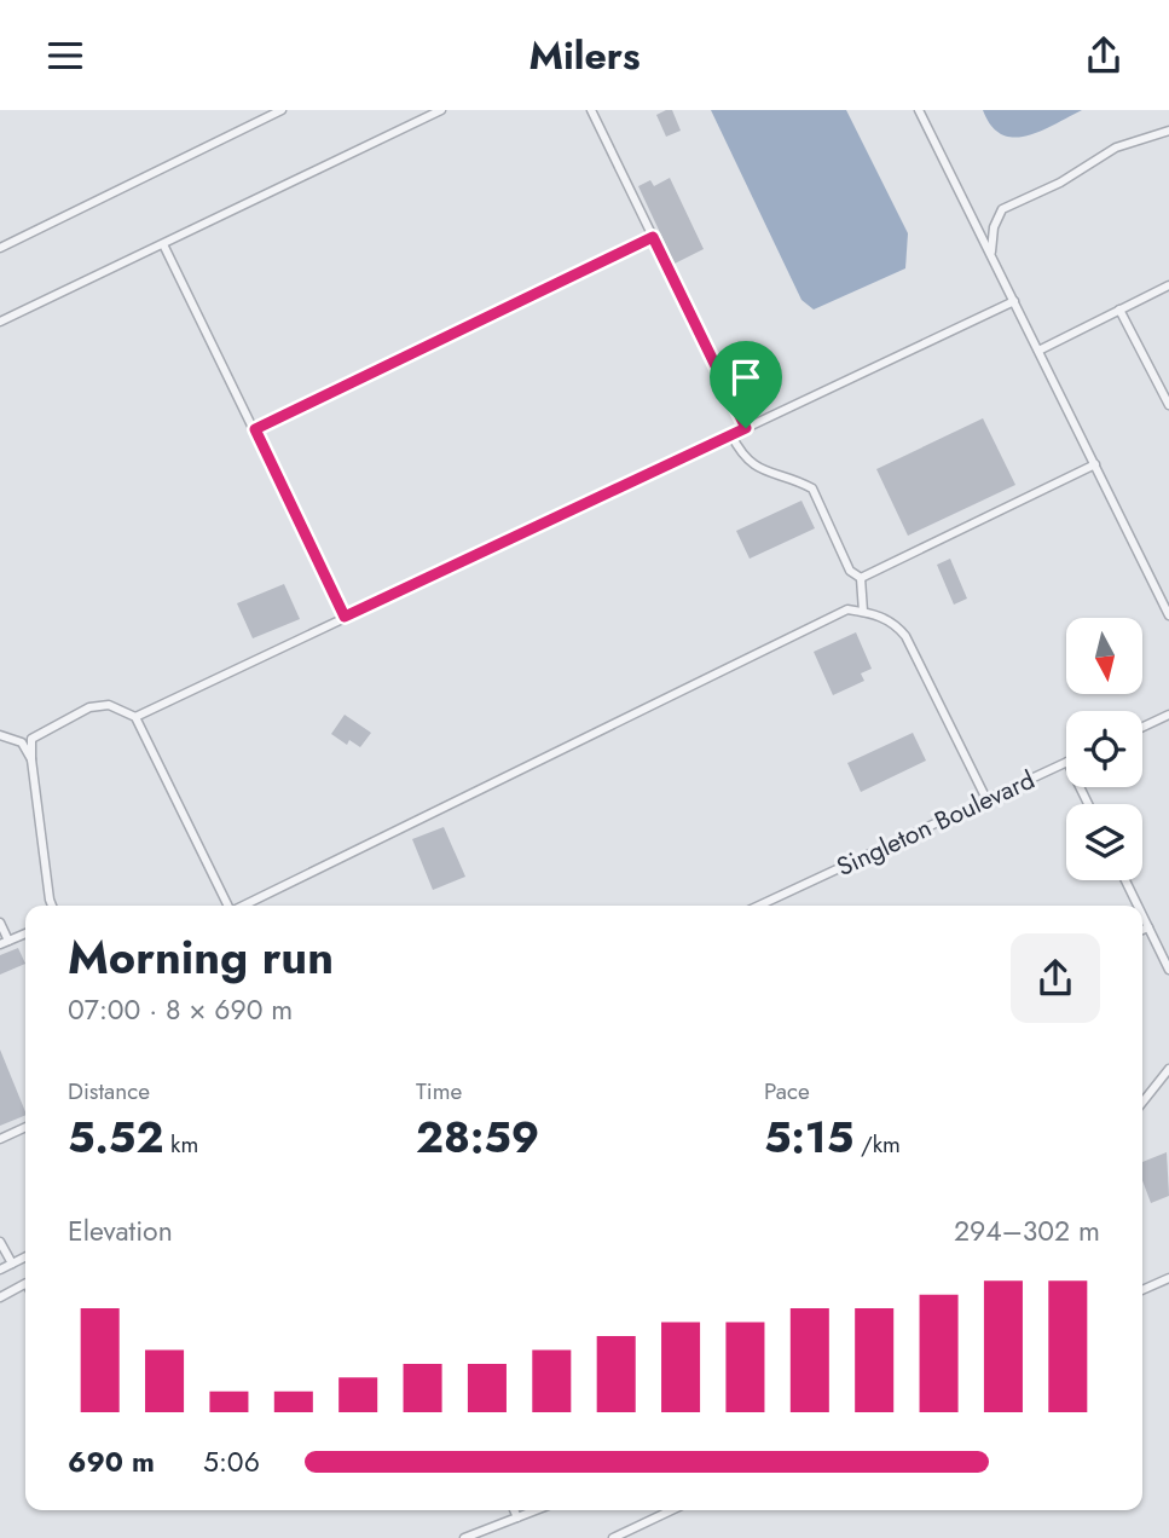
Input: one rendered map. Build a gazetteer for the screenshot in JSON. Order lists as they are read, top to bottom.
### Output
{
  "streets": {
    "lane": ["Singleton Boulevard"]
  },
  "north": "bottom",
  "page": {
    "header": "Milers",
    "heading": ["Morning run", "07:00 · 8 × 690 m"],
    "stats": [
      ["Distance", "5.52 km"],
      ["Time", "28:59"],
      ["Pace", "5:15 /km"]
    ],
    "chart": ["Elevation", "294–302 m"],
    "list": [
      {
        "name": "690 m",
        "note": "5:06"
      }
    ]
  }
}
